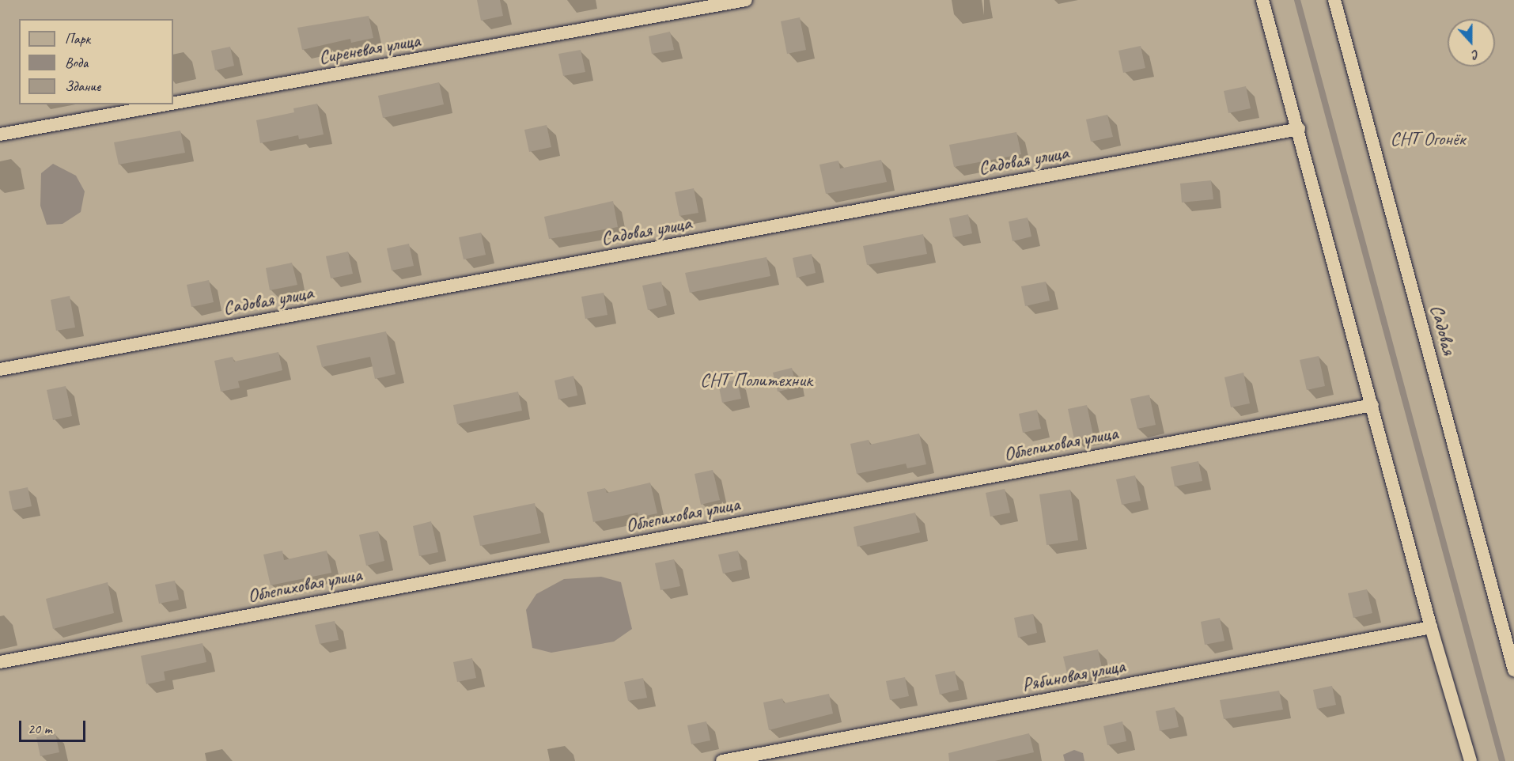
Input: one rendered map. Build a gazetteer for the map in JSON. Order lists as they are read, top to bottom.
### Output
{
  "streets": {
    "lane": [
      "Сиреневая улица",
      "Садовая улица",
      "Садовая",
      "Облепиховая улица",
      "Рябиновая улица"
    ]
  },
  "parks": ["СНТ Огонёк", "СНТ Политехник"],
  "legend": ["Парк", "Вода", "Здание"],
  "scale_bar": "20 m",
  "north": "bottom"
}
